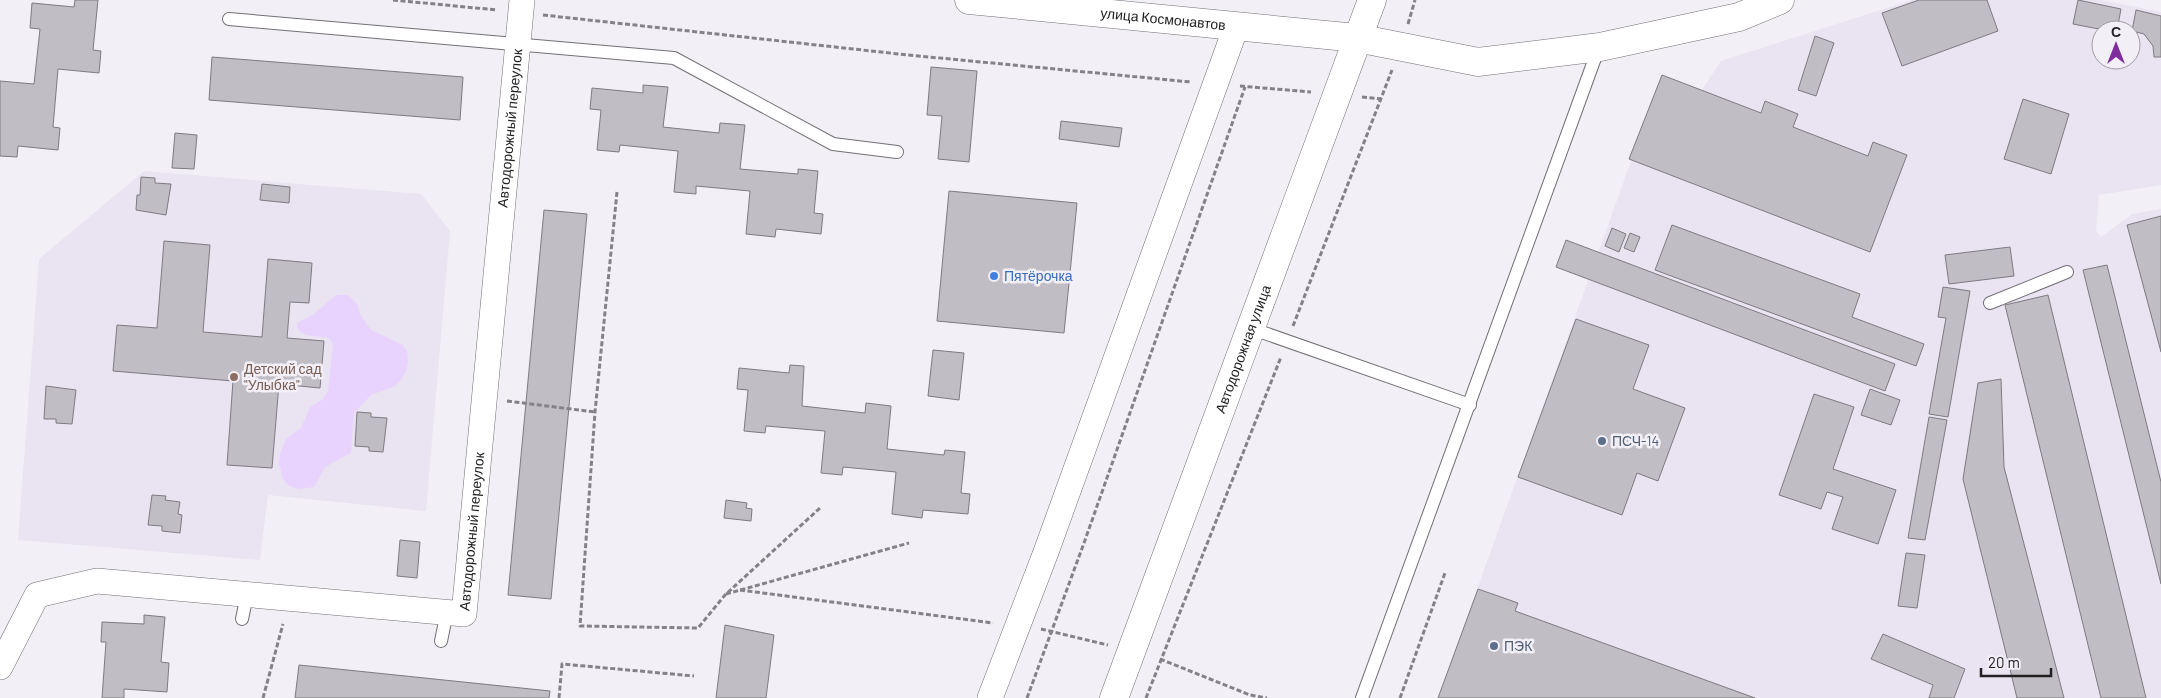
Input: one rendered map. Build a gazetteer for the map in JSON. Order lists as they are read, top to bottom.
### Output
{
  "streets": {
    "main road": ["улица Космонавтов", "Автодорожная улица"],
    "street": ["Автодорожный переулок"]
  },
  "crossings": [
    ["улица Космонавтов", "Автодорожная улица"]
  ],
  "places": [
    "Пятёрочка",
    "Детский сад \"Улыбка\"",
    "ПСЧ-14",
    "ПЭК"
  ],
  "scale_bar": "20 m",
  "north": "top"
}
